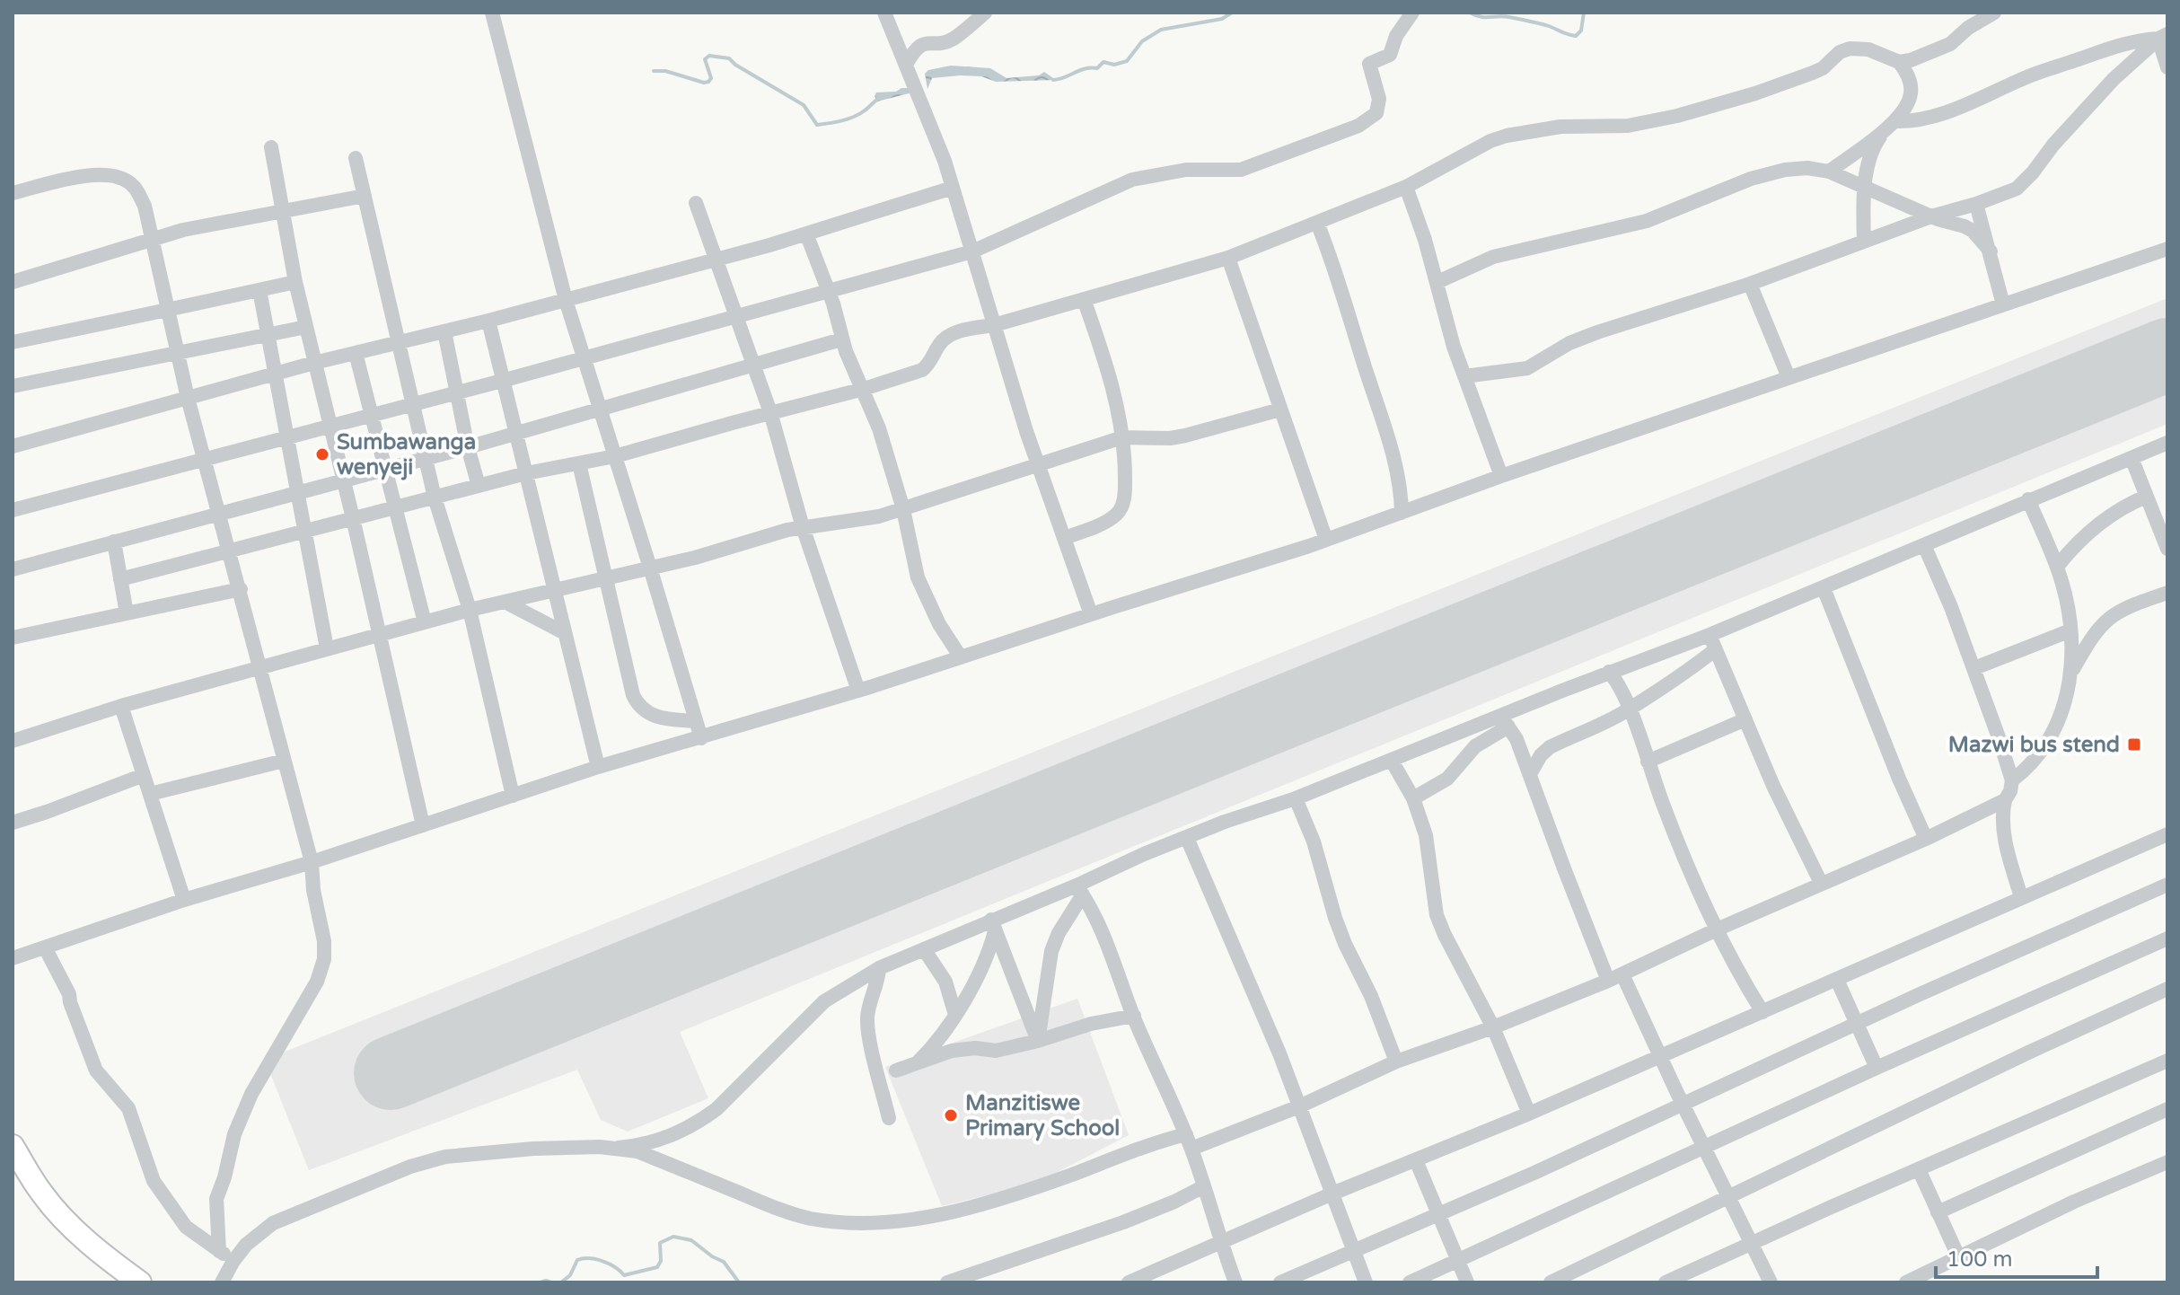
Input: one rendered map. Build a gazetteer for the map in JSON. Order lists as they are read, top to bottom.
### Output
{
  "places": {
    "other": ["Sumbawanga wenyeji", "Manzitiswe Primary School"],
    "transit": ["Mazwi bus stend"]
  },
  "scale_bar": "100 m"
}
